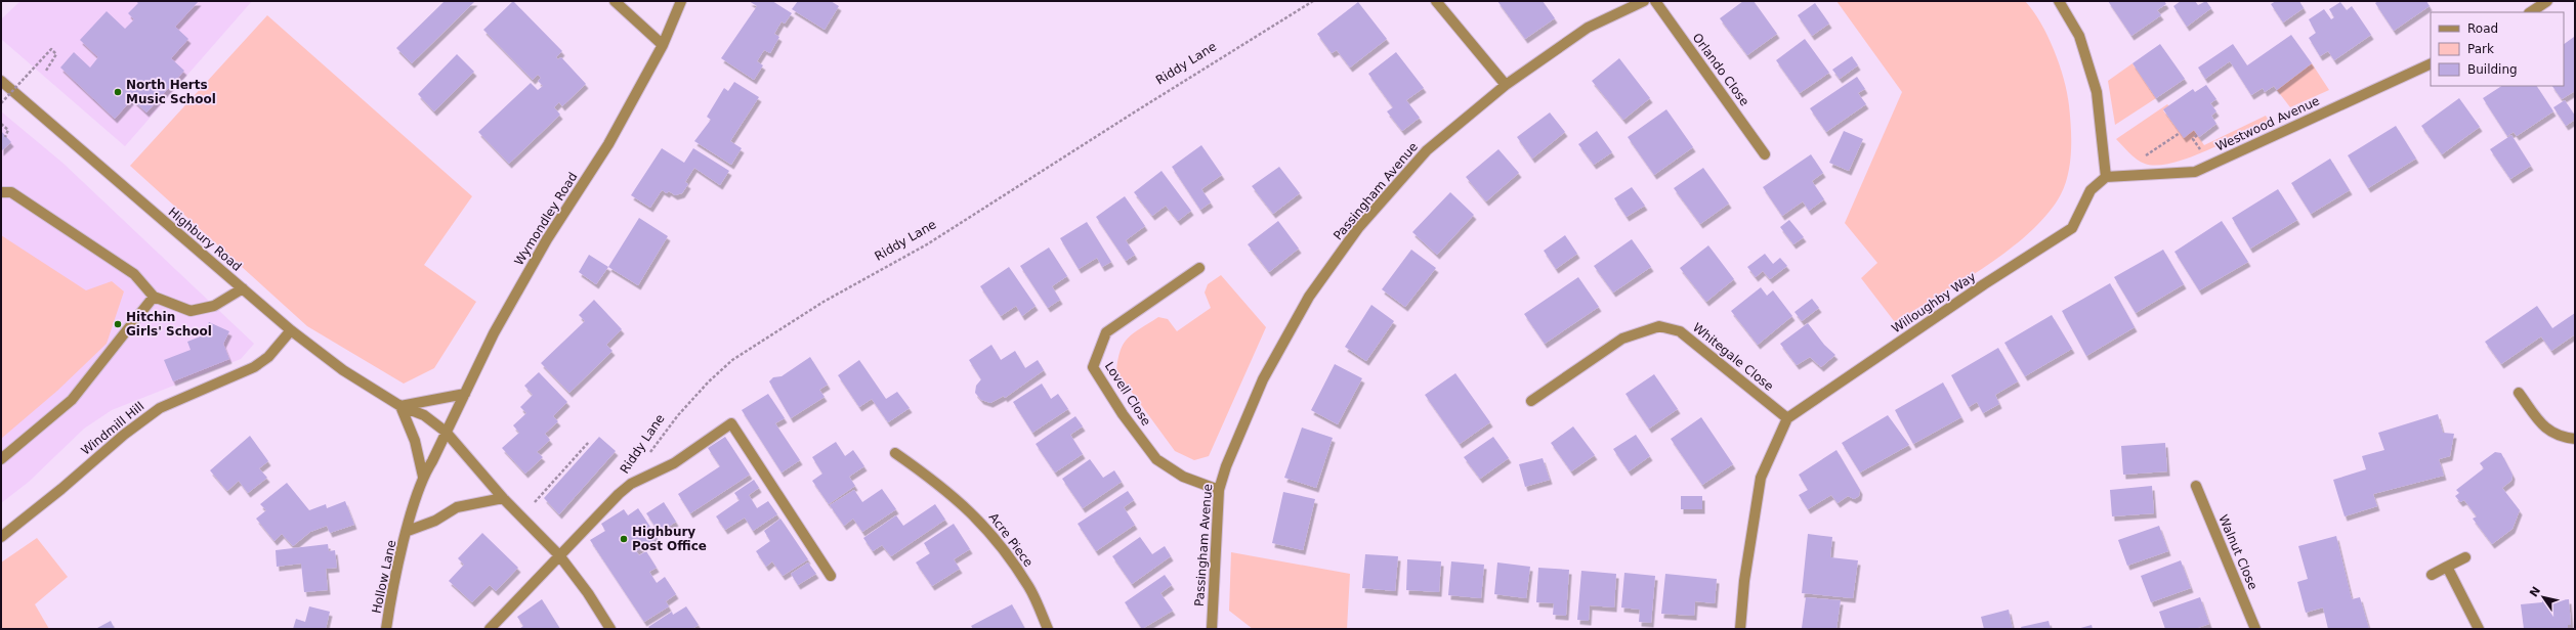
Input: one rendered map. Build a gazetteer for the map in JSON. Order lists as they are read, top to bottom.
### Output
{
  "streets": {
    "street": [
      "Riddy Lane",
      "Orlando Close",
      "Westwood Avenue",
      "Passingham Avenue",
      "Wymondley Road",
      "Highbury Road",
      "Willoughby Way",
      "Whitegale Close",
      "Lovell Close",
      "Windmill Hill",
      "Acre Piece",
      "Walnut Close",
      "Hollow Lane"
    ]
  },
  "crossings": [
    ["Westwood Avenue", "Willoughby Way"],
    ["Passingham Avenue", "Lovell Close"],
    ["Wymondley Road", "Highbury Road"],
    ["Wymondley Road", "Hollow Lane"],
    ["Highbury Road", "Windmill Hill"],
    ["Willoughby Way", "Whitegale Close"]
  ],
  "places": ["North Herts Music School", "Hitchin Girls' School", "Highbury Post Office"],
  "legend": ["Road", "Park", "Building"],
  "north": "top left"
}
